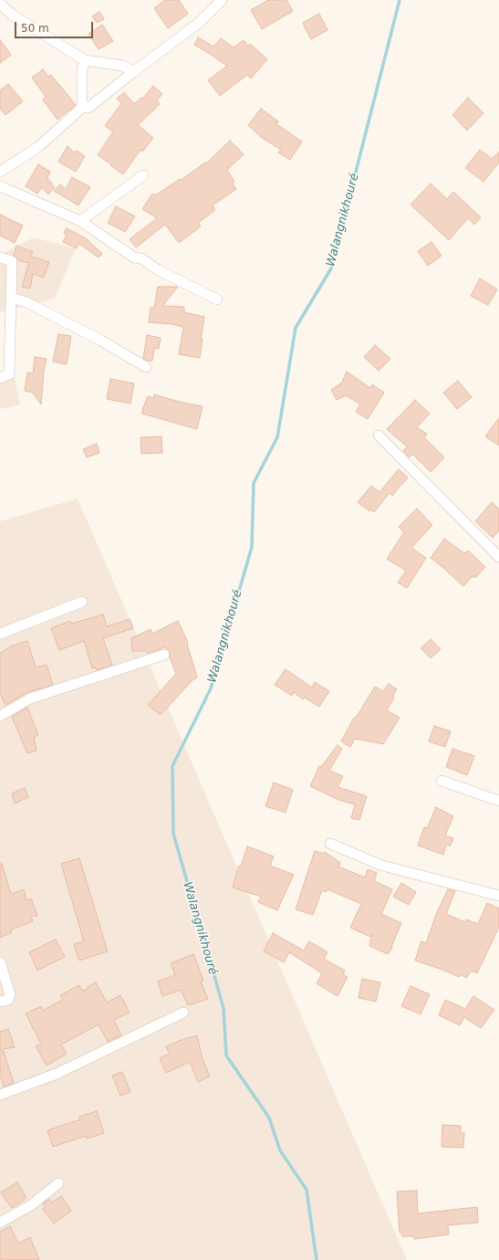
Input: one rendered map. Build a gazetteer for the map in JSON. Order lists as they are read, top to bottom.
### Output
{
  "water": ["Walangnikhouré"],
  "scale_bar": "50 m"
}
